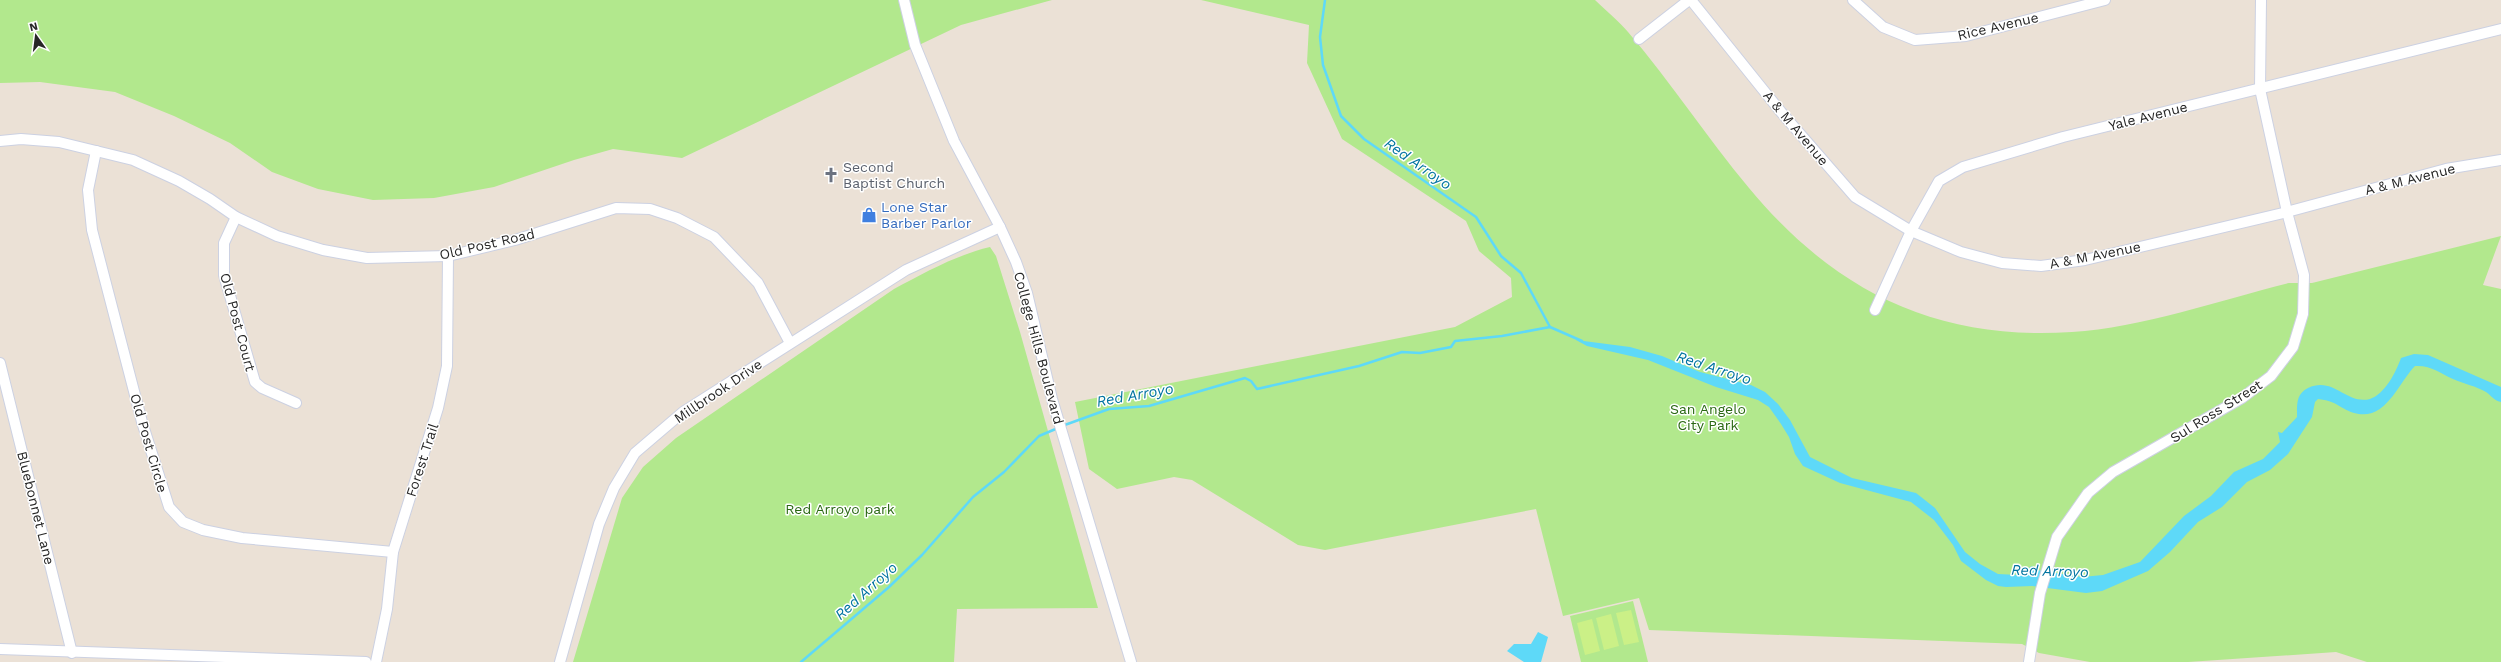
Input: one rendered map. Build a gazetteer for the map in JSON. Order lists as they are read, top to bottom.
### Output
{
  "streets": {
    "street": [
      "Rice Avenue",
      "Yale Avenue",
      "A & M Avenue",
      "Old Post Road",
      "Old Post Court",
      "College Hills Boulevard",
      "Millbrook Drive",
      "Sul Ross Street",
      "Old Post Circle",
      "Forest Trail",
      "Bluebonnet Lane"
    ]
  },
  "crossings": [
    ["Yale Avenue", "A & M Avenue"],
    ["Yale Avenue", "Sul Ross Street"],
    ["A & M Avenue", "Sul Ross Street"],
    ["Old Post Road", "Old Post Court"],
    ["Old Post Road", "Millbrook Drive"],
    ["Old Post Road", "Old Post Circle"],
    ["Old Post Road", "Forest Trail"],
    ["College Hills Boulevard", "Millbrook Drive"],
    ["Old Post Circle", "Forest Trail"]
  ],
  "water": ["Red Arroyo"],
  "parks": ["San Angelo City Park", "Red Arroyo park"],
  "places": {
    "church": ["Second Baptist Church"],
    "shop": ["Lone Star Barber Parlor"]
  },
  "north": "top"
}
